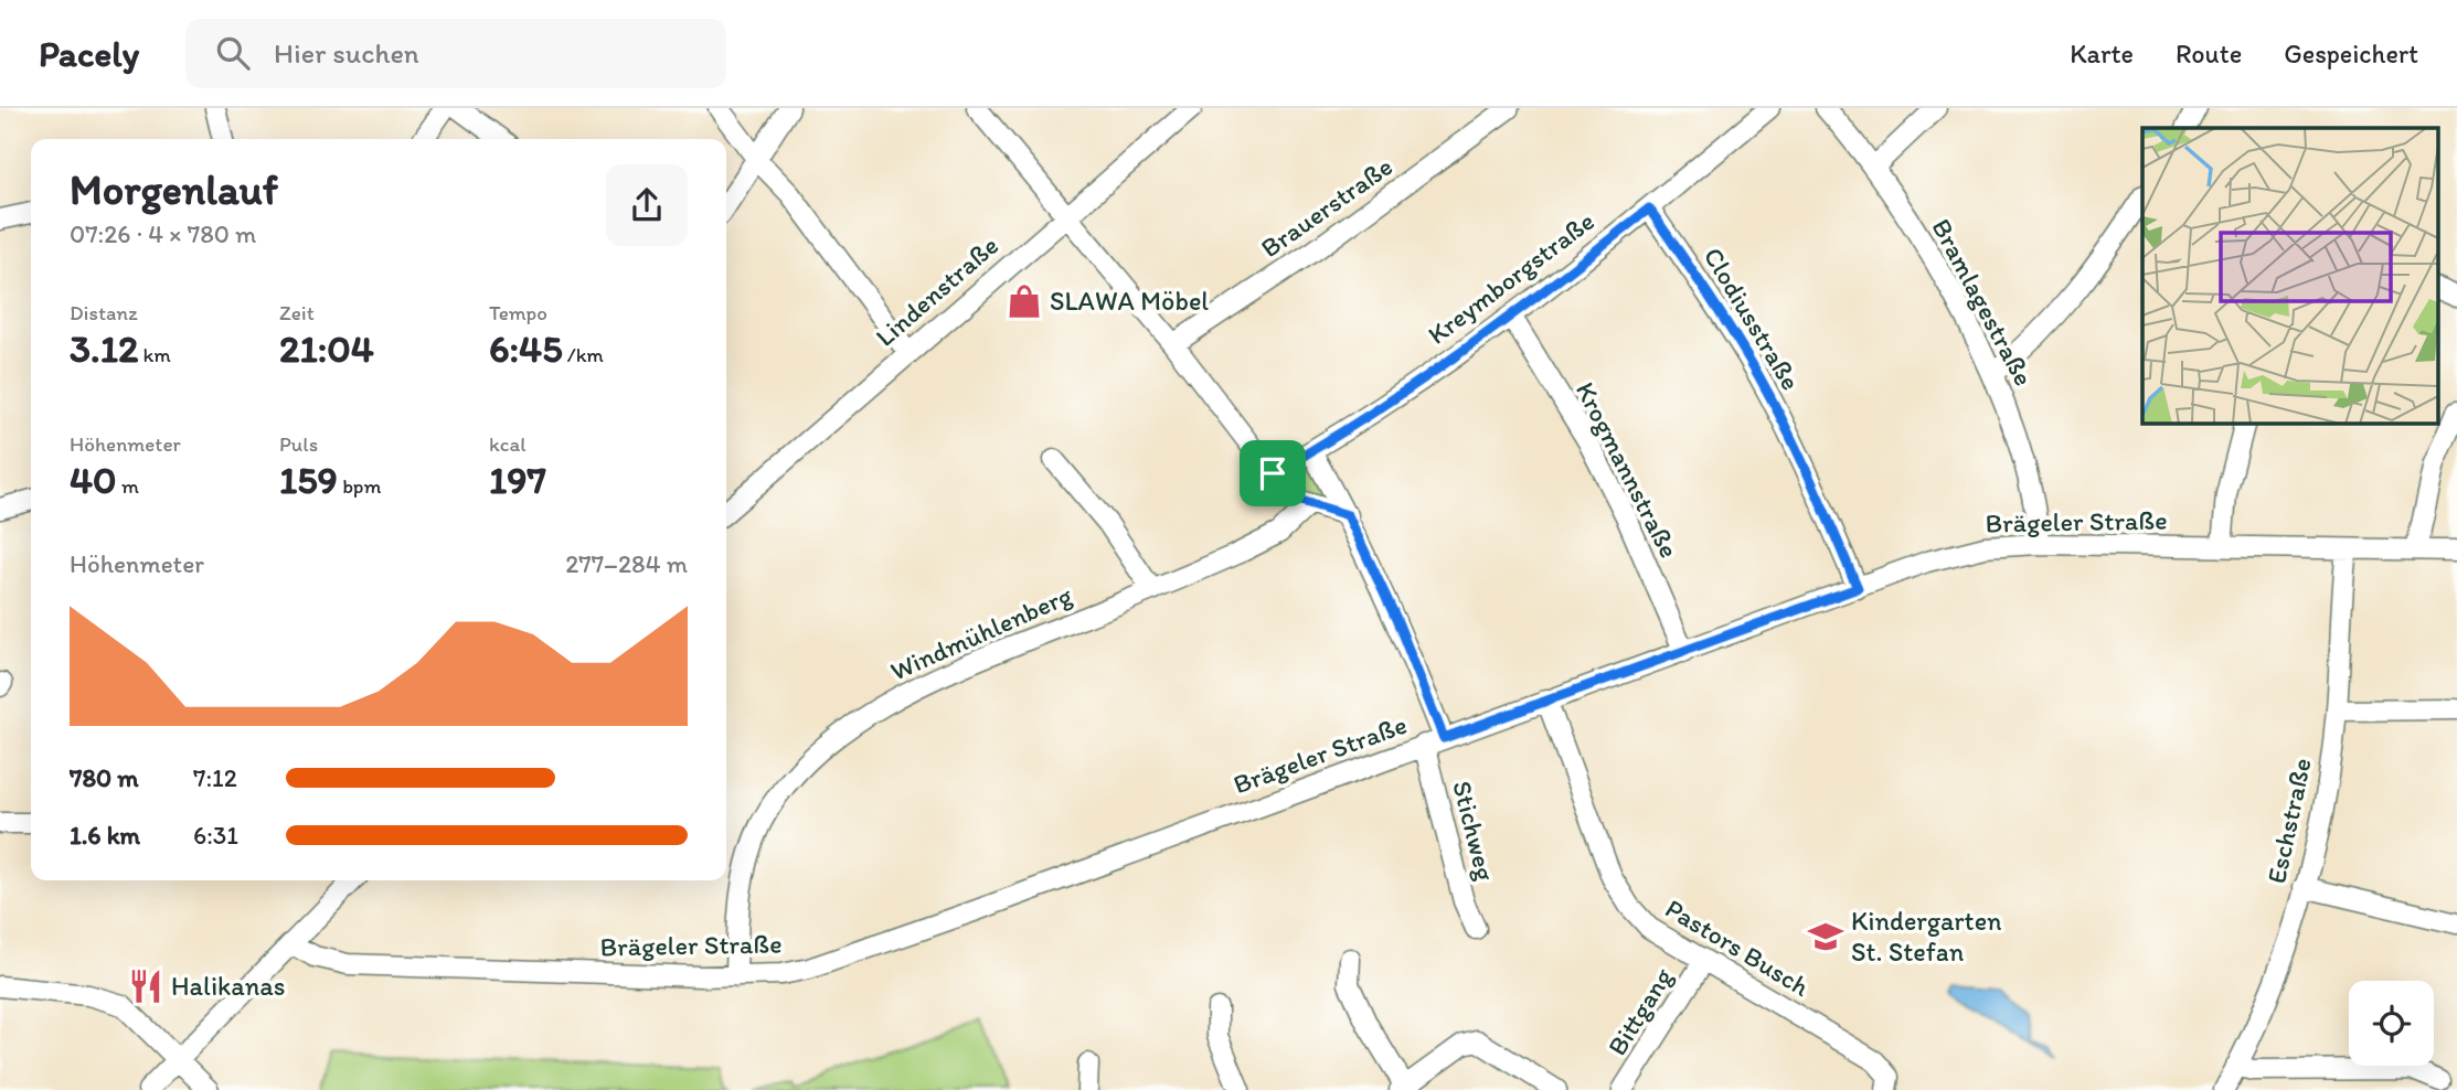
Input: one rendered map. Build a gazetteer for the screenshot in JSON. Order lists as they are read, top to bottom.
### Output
{
  "streets": {
    "street": [
      "Brauerstraße",
      "Kreymborgstraße",
      "Lindenstraße",
      "Bramlagestraße",
      "Clodiusstraße",
      "Krogmannstraße",
      "Brägeler Straße",
      "Windmühlenberg",
      "Eschstraße",
      "Stichweg",
      "Pastors Busch",
      "Bittgang"
    ]
  },
  "crossings": [
    ["Kreymborgstraße", "Clodiusstraße"],
    ["Kreymborgstraße", "Krogmannstraße"],
    ["Bramlagestraße", "Brägeler Straße"],
    ["Clodiusstraße", "Brägeler Straße"],
    ["Krogmannstraße", "Brägeler Straße"],
    ["Brägeler Straße", "Windmühlenberg"],
    ["Brägeler Straße", "Eschstraße"],
    ["Brägeler Straße", "Stichweg"],
    ["Brägeler Straße", "Pastors Busch"],
    ["Pastors Busch", "Bittgang"]
  ],
  "places": {
    "shop": ["SLAWA Möbel"],
    "school or university": ["Kindergarten St. Stefan"],
    "restaurant": ["Halikanas"]
  },
  "page": {
    "header": "Pacely",
    "search": "Hier suchen",
    "nav": ["Karte", "Route", "Gespeichert"],
    "heading": ["Morgenlauf", "07:26 · 4 × 780 m"],
    "stats": [
      ["Distanz", "3.12 km"],
      ["Zeit", "21:04"],
      ["Tempo", "6:45 /km"],
      ["Höhenmeter", "40 m"],
      ["Puls", "159 bpm"],
      ["kcal", "197"]
    ],
    "chart": ["Höhenmeter", "277–284 m"],
    "list": [
      {
        "name": "780 m",
        "note": "7:12"
      },
      {
        "name": "1.6 km",
        "note": "6:31"
      }
    ]
  }
}
